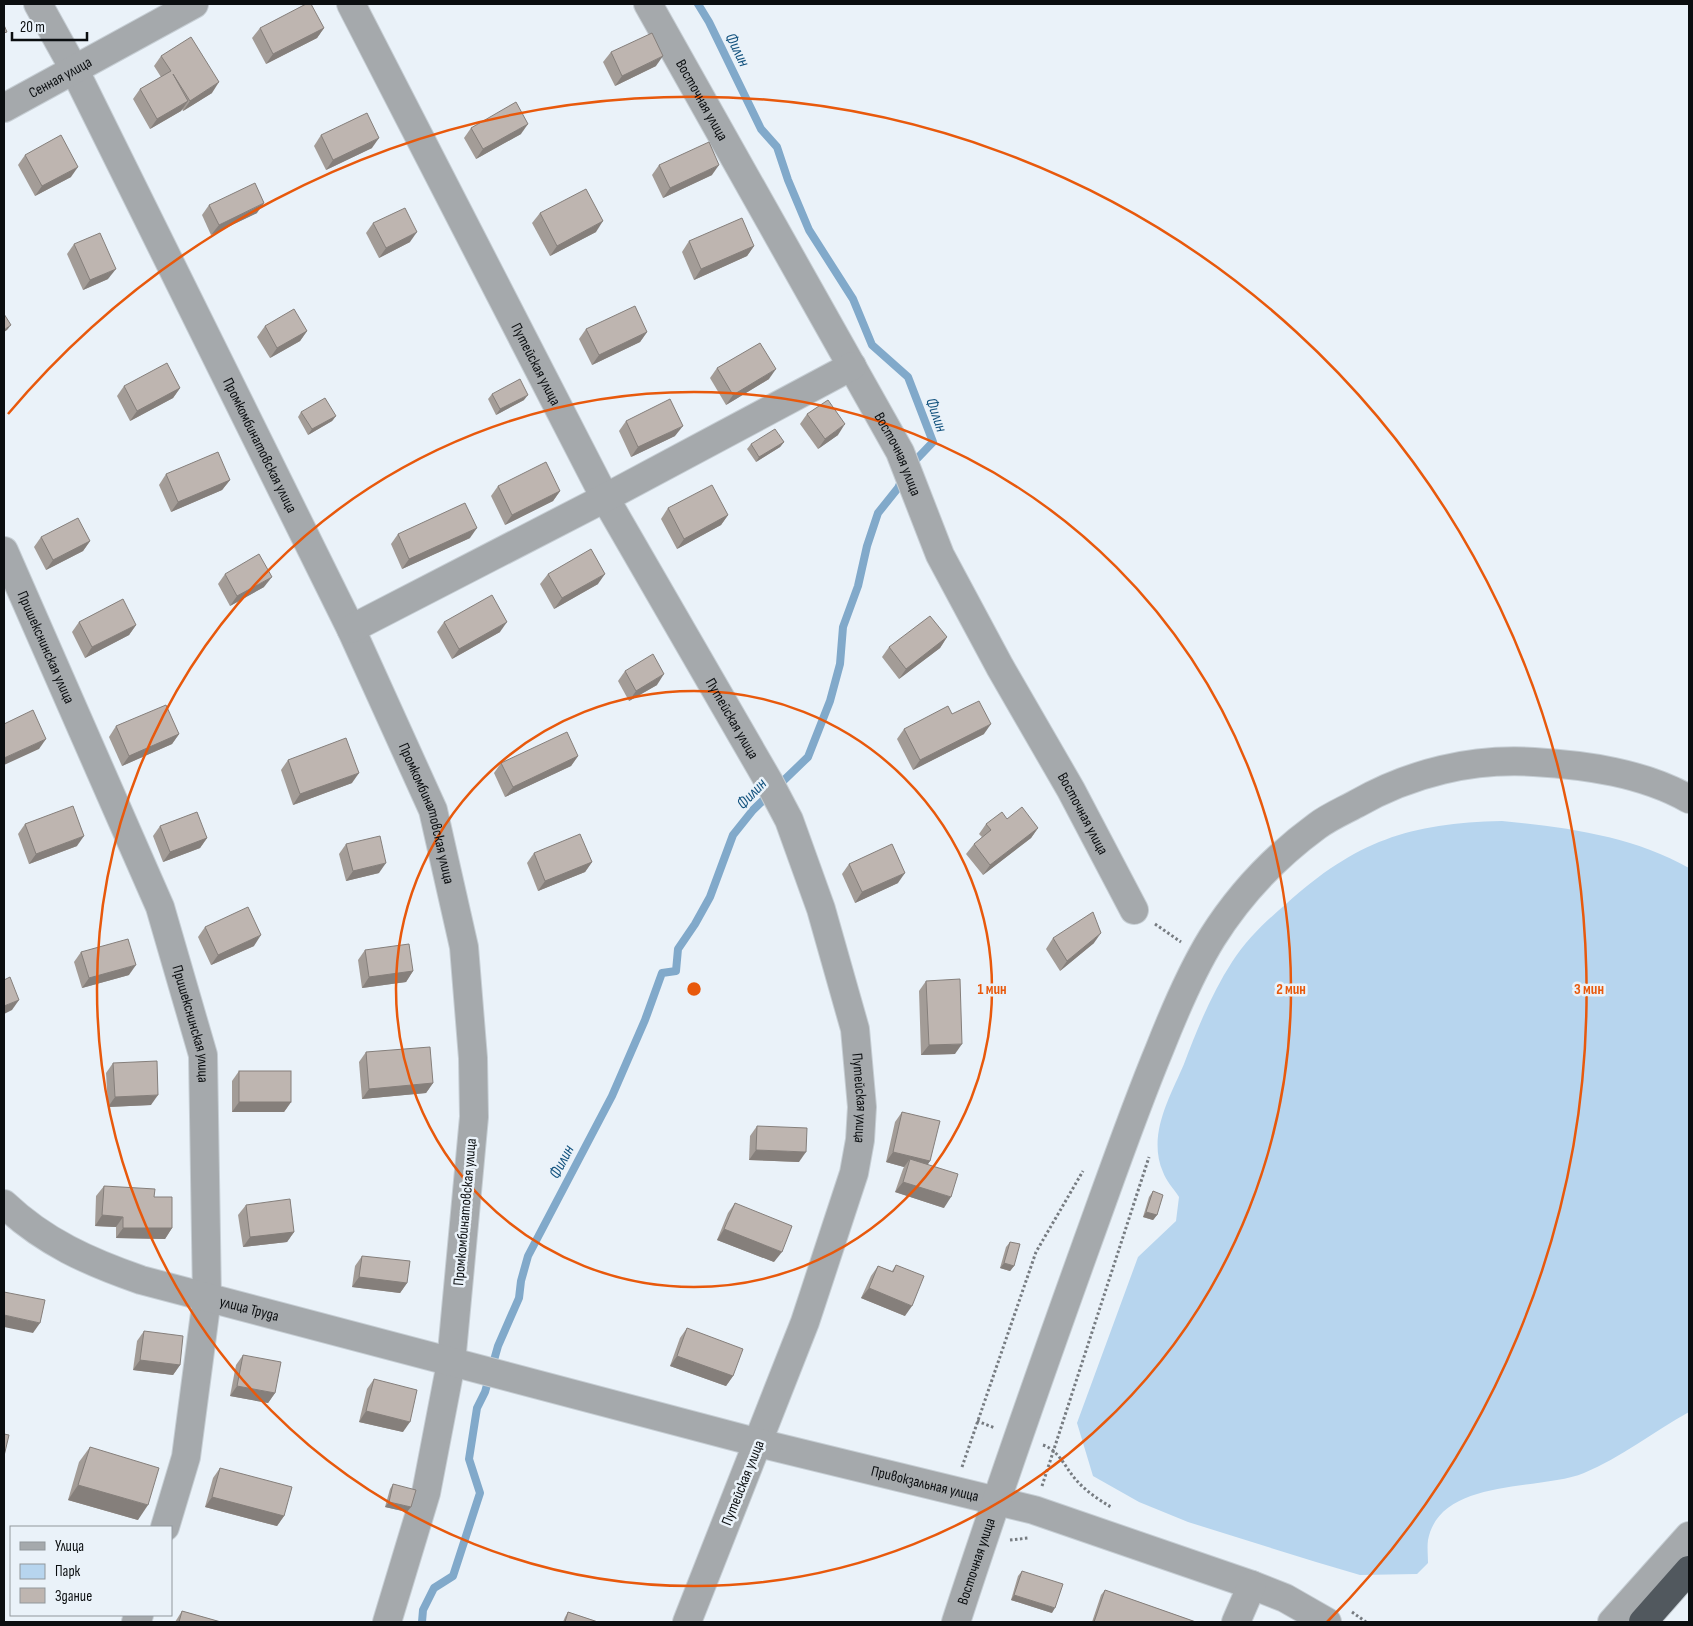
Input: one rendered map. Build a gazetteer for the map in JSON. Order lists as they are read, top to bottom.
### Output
{
  "streets": {
    "street": [
      "Сенная улица",
      "Восточная улица",
      "Путейская улица",
      "Промкомбинатовская улица",
      "Пришекснинская улица",
      "улица Труда",
      "Привокзальная улица"
    ]
  },
  "crossings": [
    ["Сенная улица", "Промкомбинатовская улица"],
    ["Восточная улица", "Привокзальная улица"],
    ["Путейская улица", "Привокзальная улица"],
    ["Промкомбинатовская улица", "улица Труда"],
    ["Пришекснинская улица", "улица Труда"],
    ["улица Труда", "Привокзальная улица"]
  ],
  "water": ["Филин"],
  "legend": ["Улица", "Парк", "Здание"],
  "scale_bar": "20 m",
  "rings": ["1 мин", "2 мин", "3 мин"]
}
